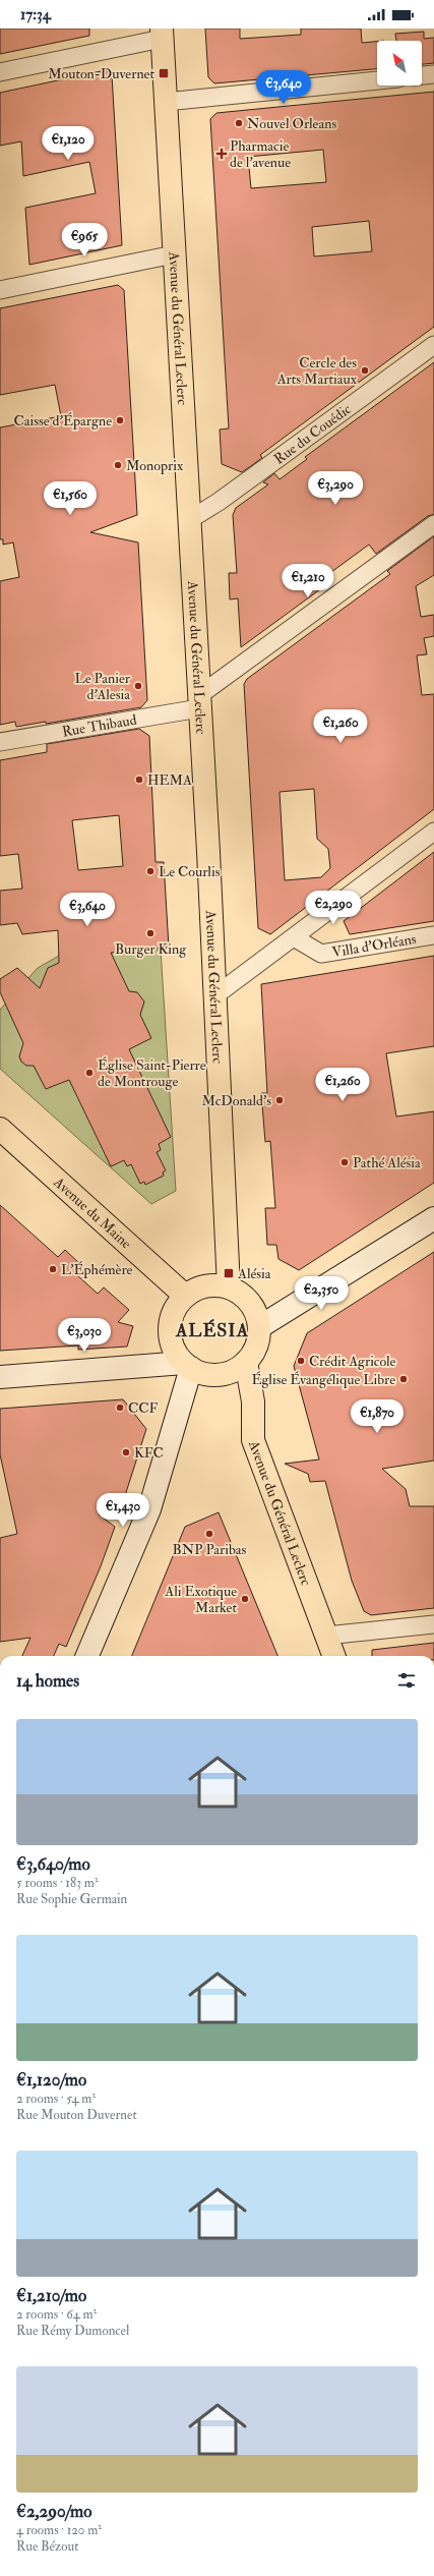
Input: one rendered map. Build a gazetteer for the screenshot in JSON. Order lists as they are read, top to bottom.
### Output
{
  "streets": {
    "main road": ["Avenue du Général Leclerc", "Avenue du Maine"],
    "street": ["Rue du Couédic", "Rue Thibaud", "Villa d'Orléans"]
  },
  "crossings": [
    ["Avenue du Général Leclerc", "Rue du Couédic"],
    ["Avenue du Général Leclerc", "Rue Thibaud"],
    ["Avenue du Général Leclerc", "Avenue du Maine"]
  ],
  "districts": ["ALÉSIA"],
  "places": {
    "transit": ["Mouton-Duvernet", "Alésia"],
    "other": [
      "Nouvel Orleans",
      "Cercle des Arts Martiaux",
      "Caisse d'Épargne",
      "Monoprix",
      "Le Panier d'Alesia",
      "HEMA",
      "Le Courlis",
      "Burger King",
      "Église Saint-Pierre de Montrouge",
      "McDonald's",
      "Pathé Alésia",
      "L'Éphémère",
      "Crédit Agricole",
      "Église Évangélique Libre",
      "CCF",
      "KFC",
      "BNP Paribas",
      "Ali Exotique Market"
    ],
    "health": ["Pharmacie de l'avenue"]
  },
  "north": "top left",
  "page": {
    "status": "17:34",
    "price": [
      "€3,640",
      "€1,120",
      "€965",
      "€3,290",
      "€1,560",
      "€1,210",
      "€1,260",
      "€2,290",
      "€3,640",
      "€1,260",
      "€2,350",
      "€3,030",
      "€1,870",
      "€1,430"
    ],
    "heading": "14 homes",
    "list": [
      {
        "name": "€3,640/mo",
        "note": "5 rooms · 183 m² · Rue Sophie Germain"
      },
      {
        "name": "€1,120/mo",
        "note": "2 rooms · 54 m² · Rue Mouton Duvernet"
      },
      {
        "name": "€1,210/mo",
        "note": "2 rooms · 64 m² · Rue Rémy Dumoncel"
      },
      {
        "name": "€2,290/mo",
        "note": "4 rooms · 120 m² · Rue Bézout"
      }
    ]
  }
}
